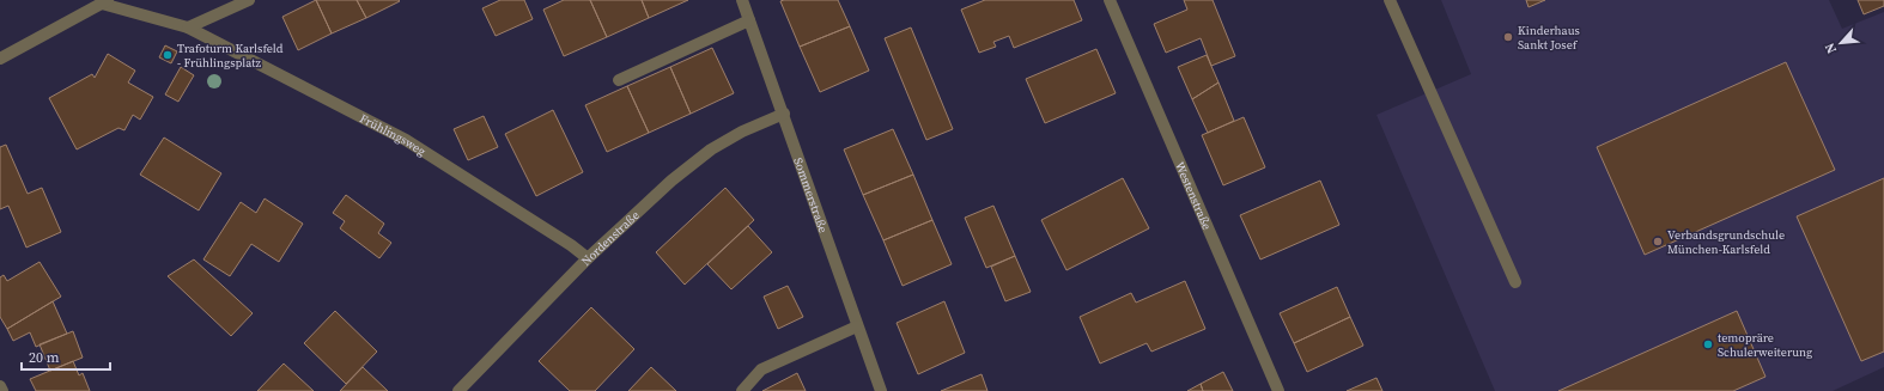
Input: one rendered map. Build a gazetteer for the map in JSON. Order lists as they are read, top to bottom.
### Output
{
  "streets": {
    "street": [
      "Frühlingsweg",
      "Sommerstraße",
      "Westenstraße",
      "Nordenstraße"
    ]
  },
  "crossings": [
    ["Frühlingsweg", "Nordenstraße"],
    ["Sommerstraße", "Nordenstraße"]
  ],
  "places": [
    "Kinderhaus Sankt Josef",
    "Trafoturm Karlsfeld - Frühlingsplatz",
    "Verbandsgrundschule München-Karlsfeld",
    "temopräre Schulerweiterung"
  ],
  "scale_bar": "20 m",
  "north": "bottom left"
}
